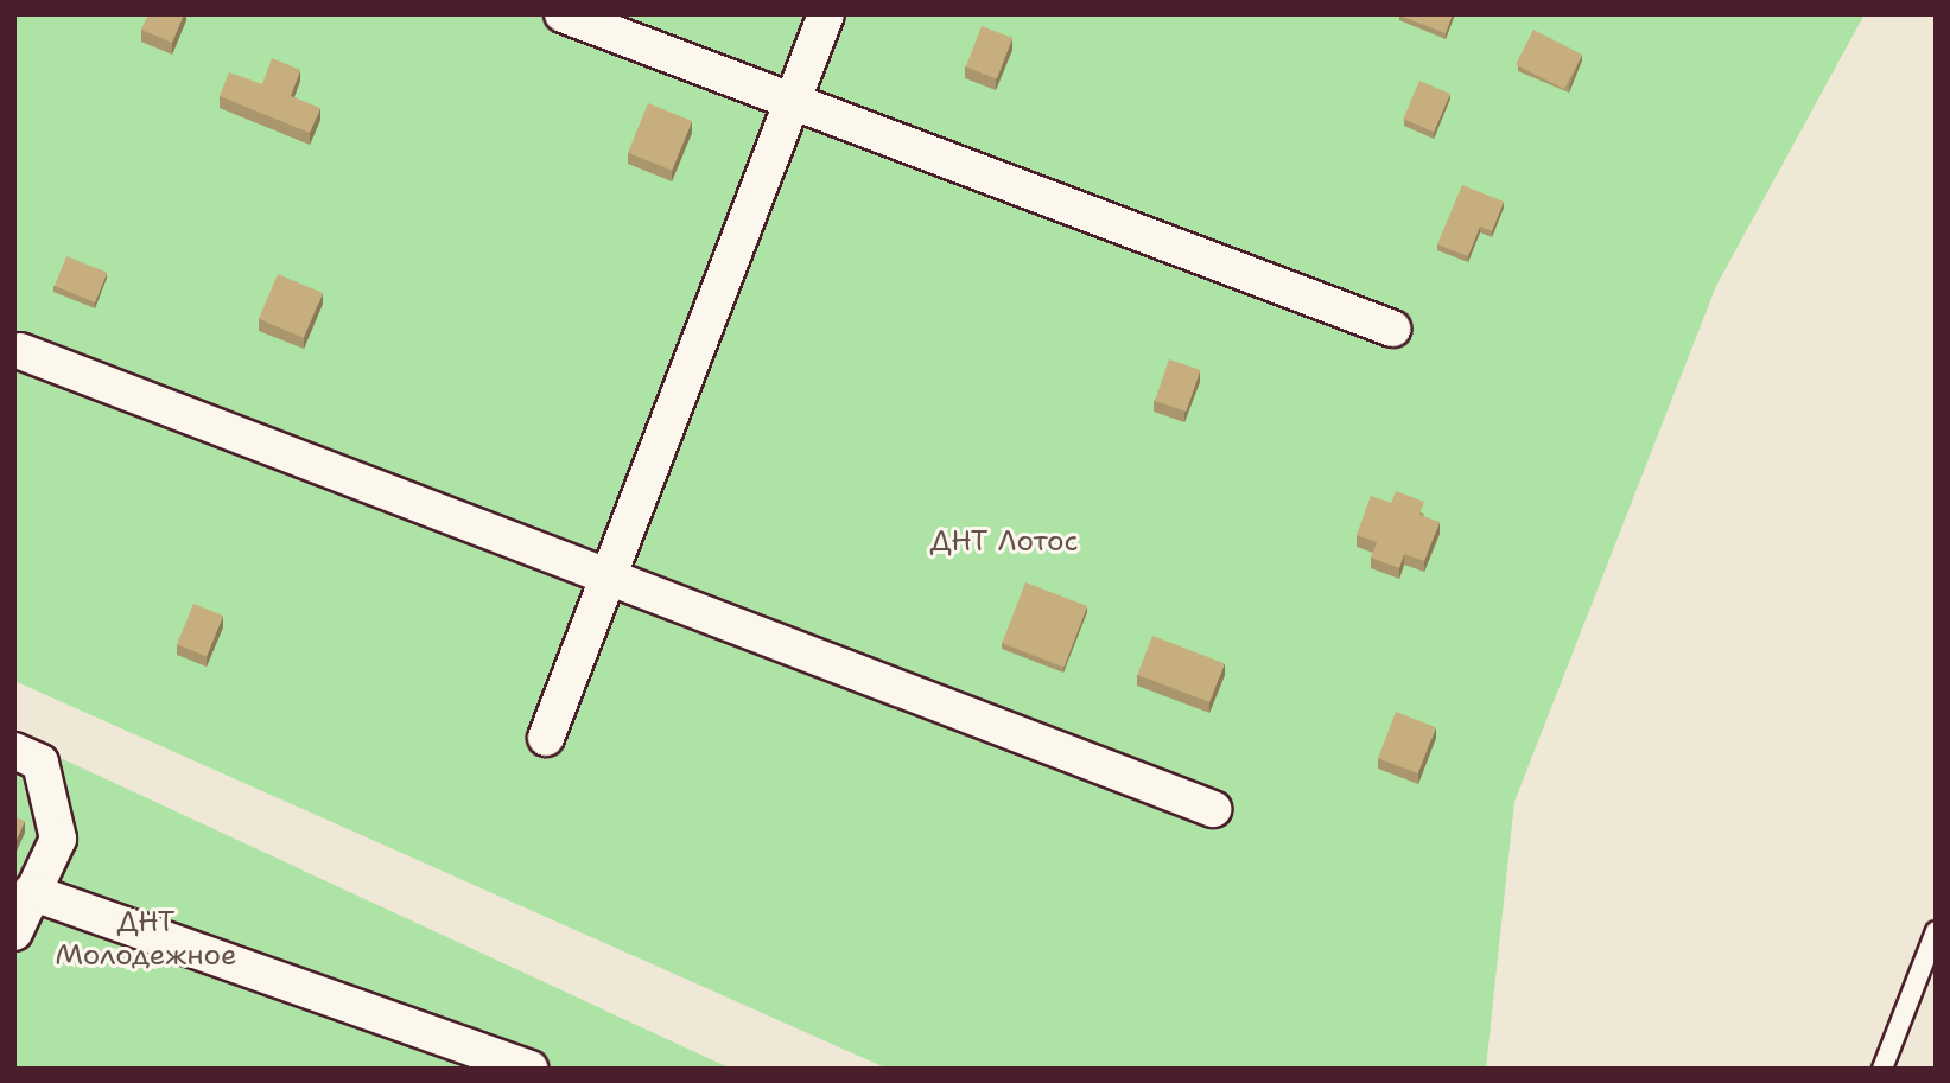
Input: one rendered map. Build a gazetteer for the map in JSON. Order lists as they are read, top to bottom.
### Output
{
  "parks": ["ДНТ Лотос", "ДНТ Молодежное"]
}
